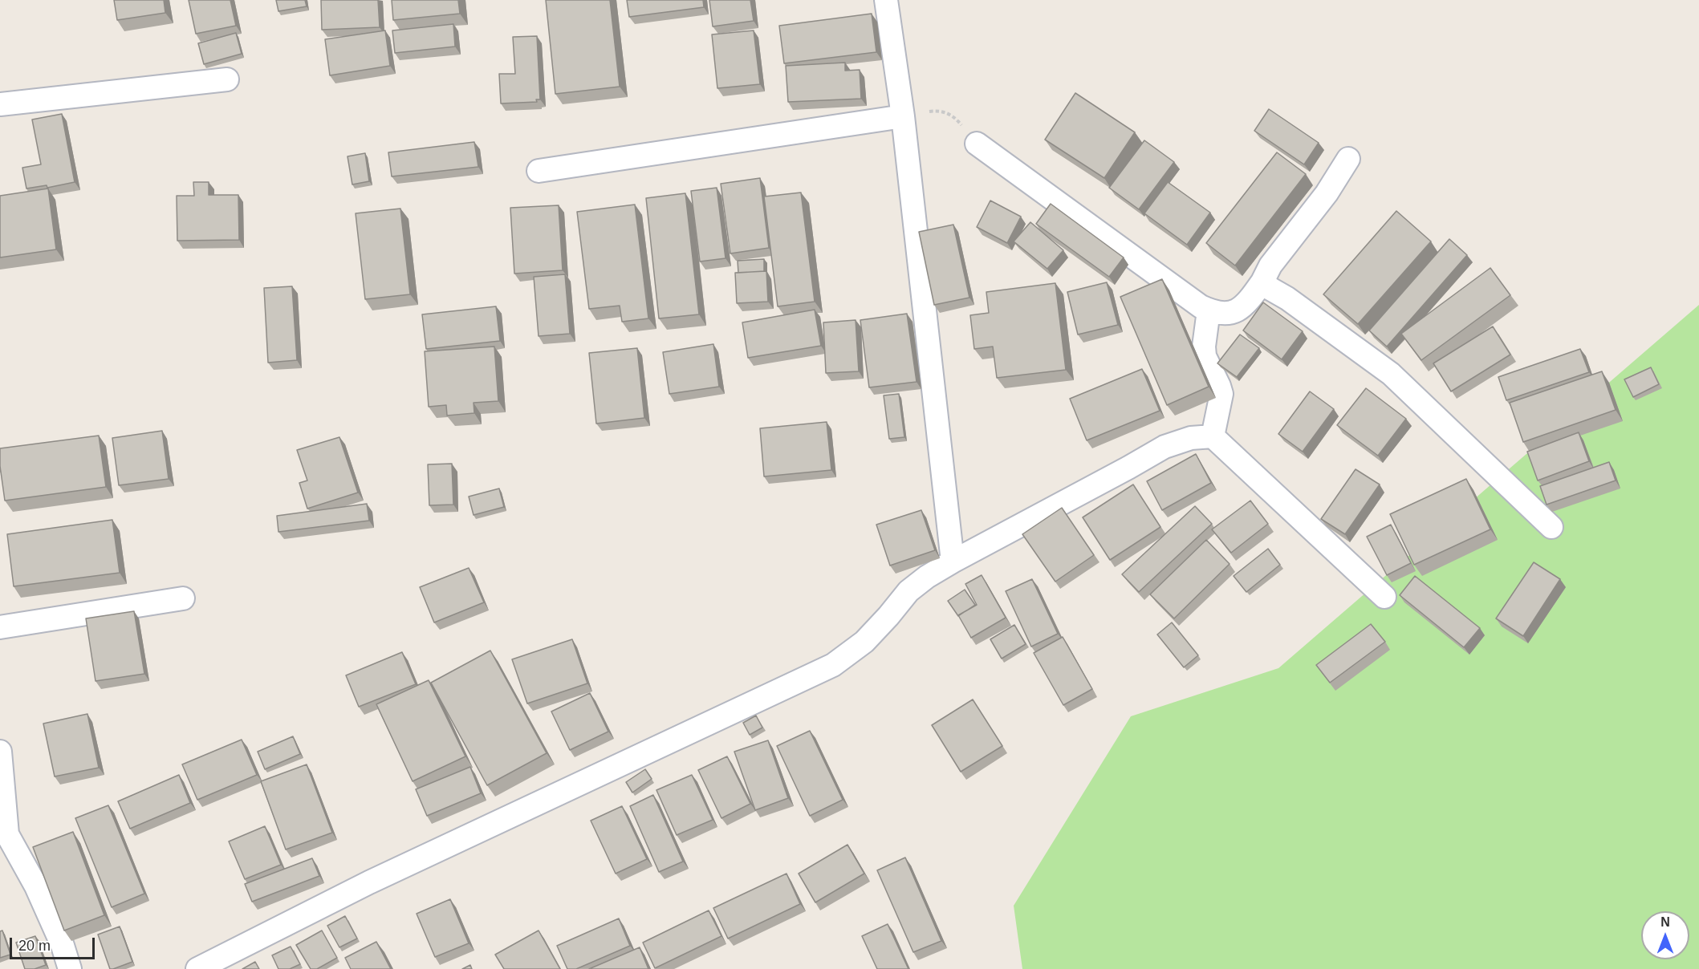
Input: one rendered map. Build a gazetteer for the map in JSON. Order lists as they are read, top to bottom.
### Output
{
  "scale_bar": "20 m",
  "north": "top"
}
